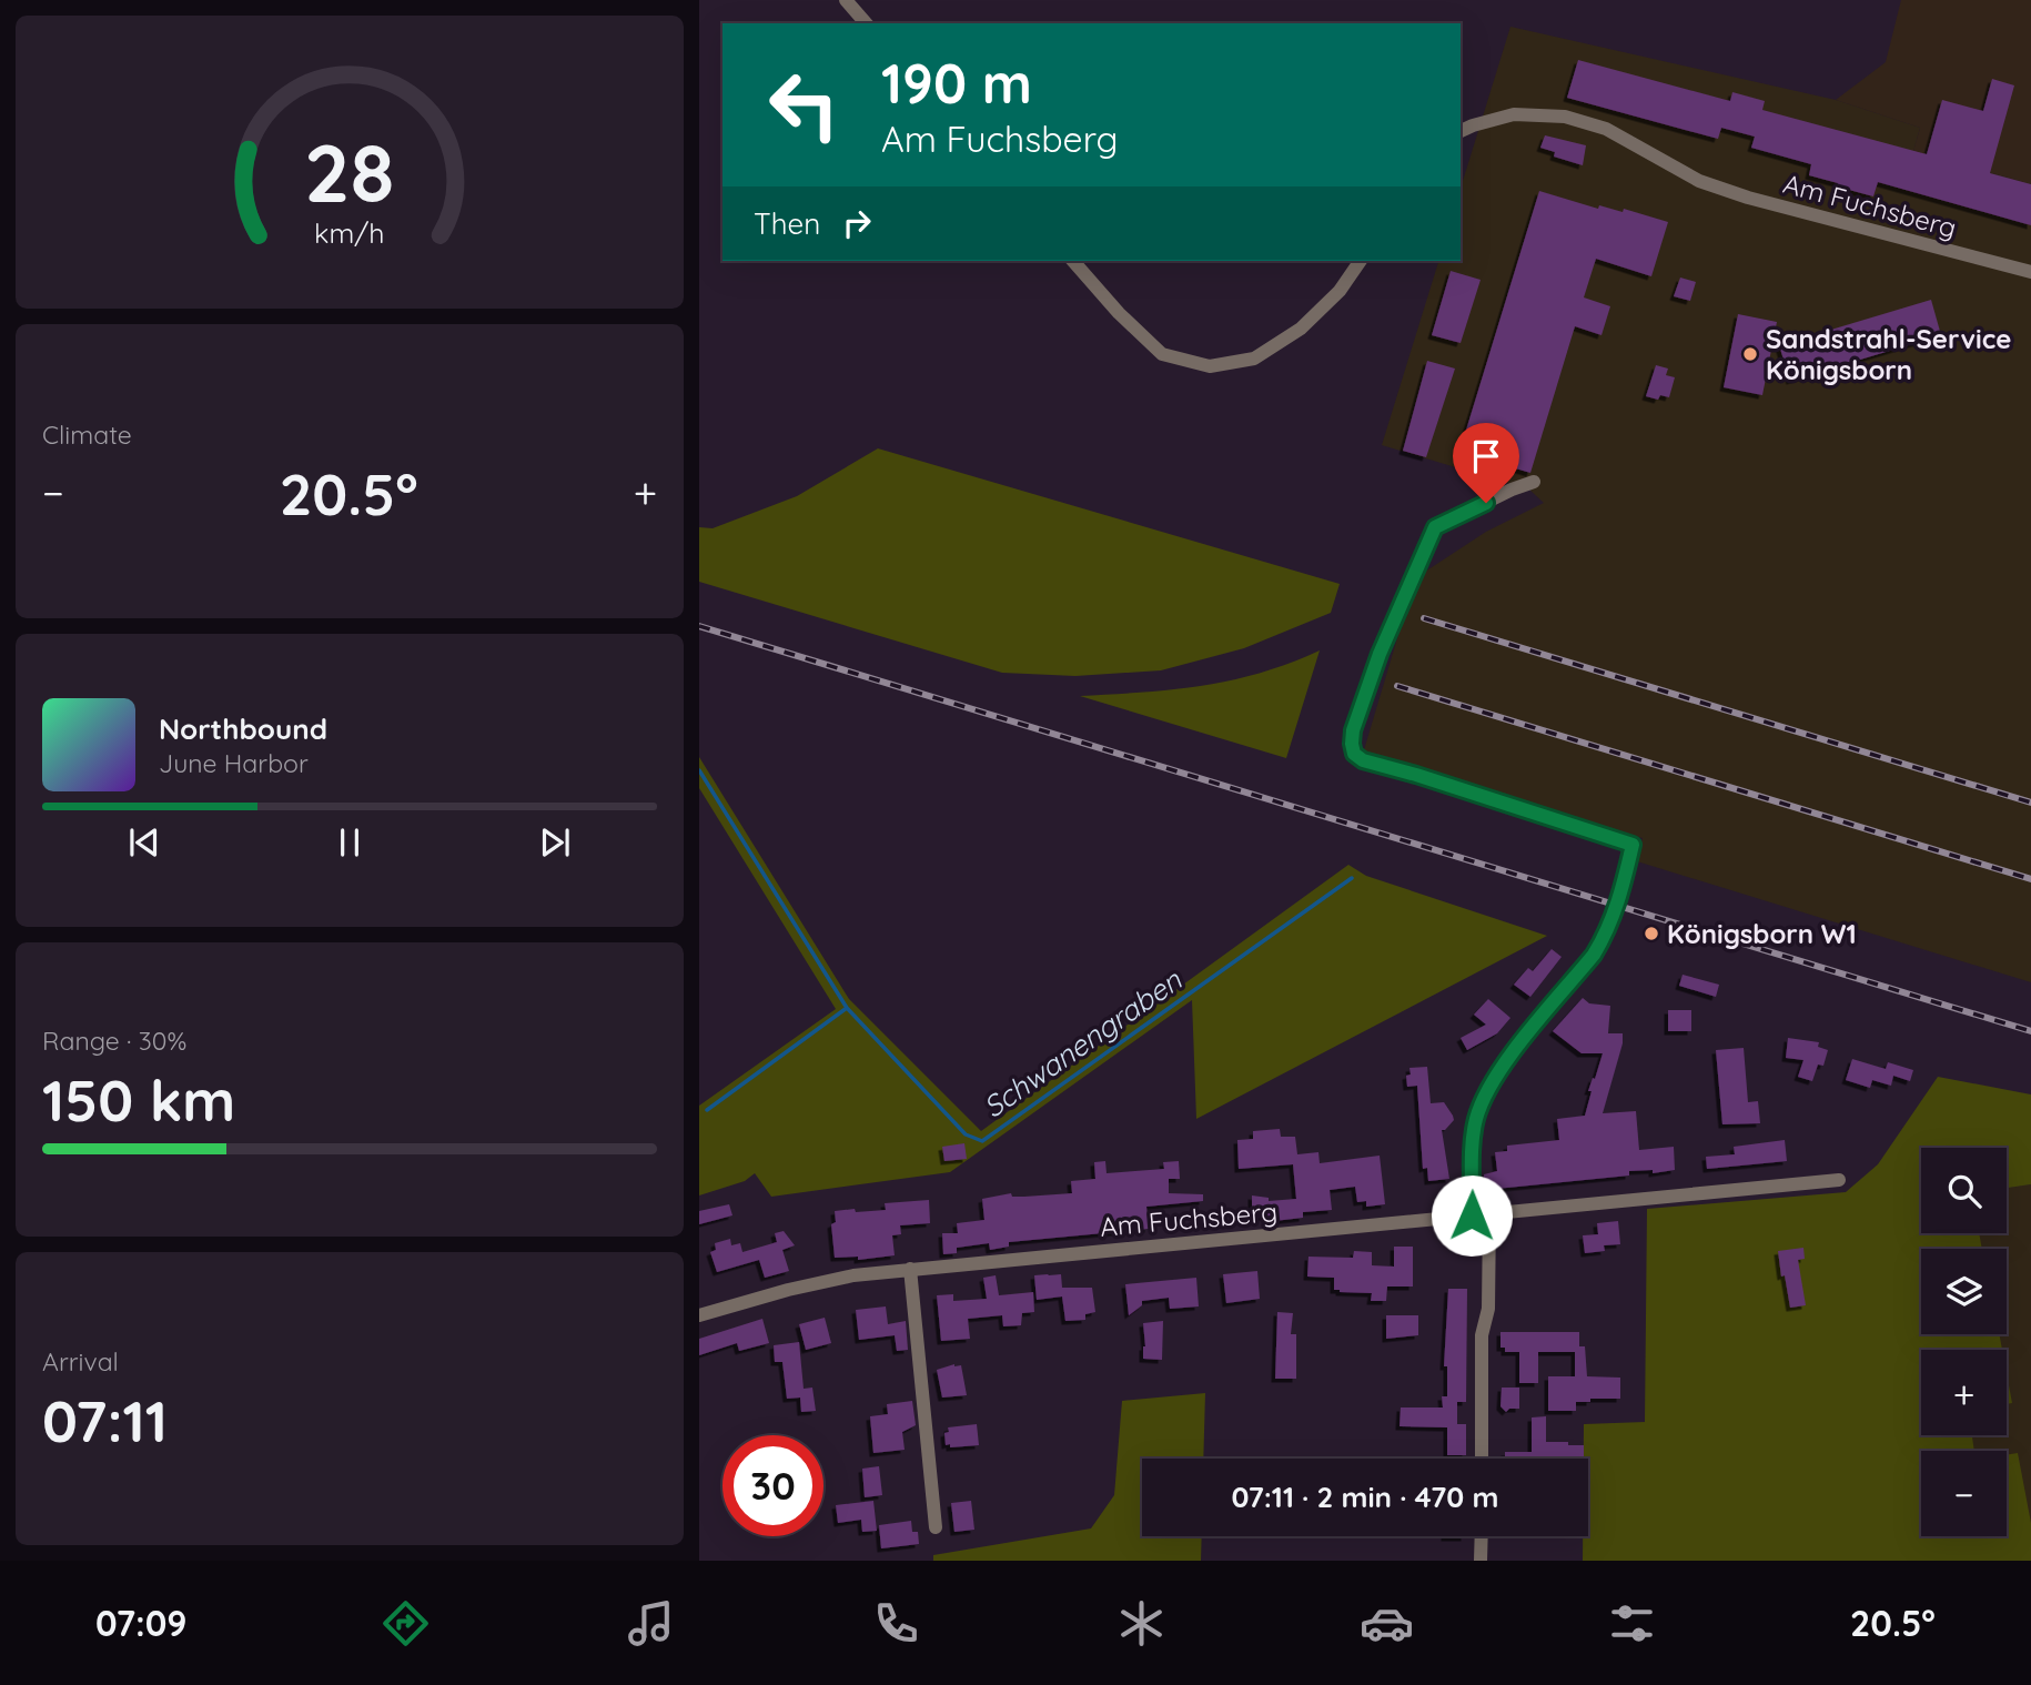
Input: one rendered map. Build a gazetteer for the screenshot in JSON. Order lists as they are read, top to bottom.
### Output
{
  "streets": {
    "street": ["Am Fuchsberg"]
  },
  "water": ["Schwanengraben"],
  "places": ["Sandstrahl-Service Königsborn", "Königsborn W1"],
  "page": {
    "turn": ["190 m", "Am Fuchsberg"],
    "then": "Then",
    "tile": [
      "Climate",
      ["Range · 30%", "150 km"],
      ["Arrival", "07:11"]
    ],
    "heat": ["−", "20.5°", "+"],
    "song": ["Northbound", "June Harbor"],
    "map_buttons": ["+", "−"],
    "limit": "30",
    "trip": "07:11 · 2 min · 470 m",
    "tabs": ["07:09", "20.5°"],
    "gauge": ["28", "km/h"]
  }
}
